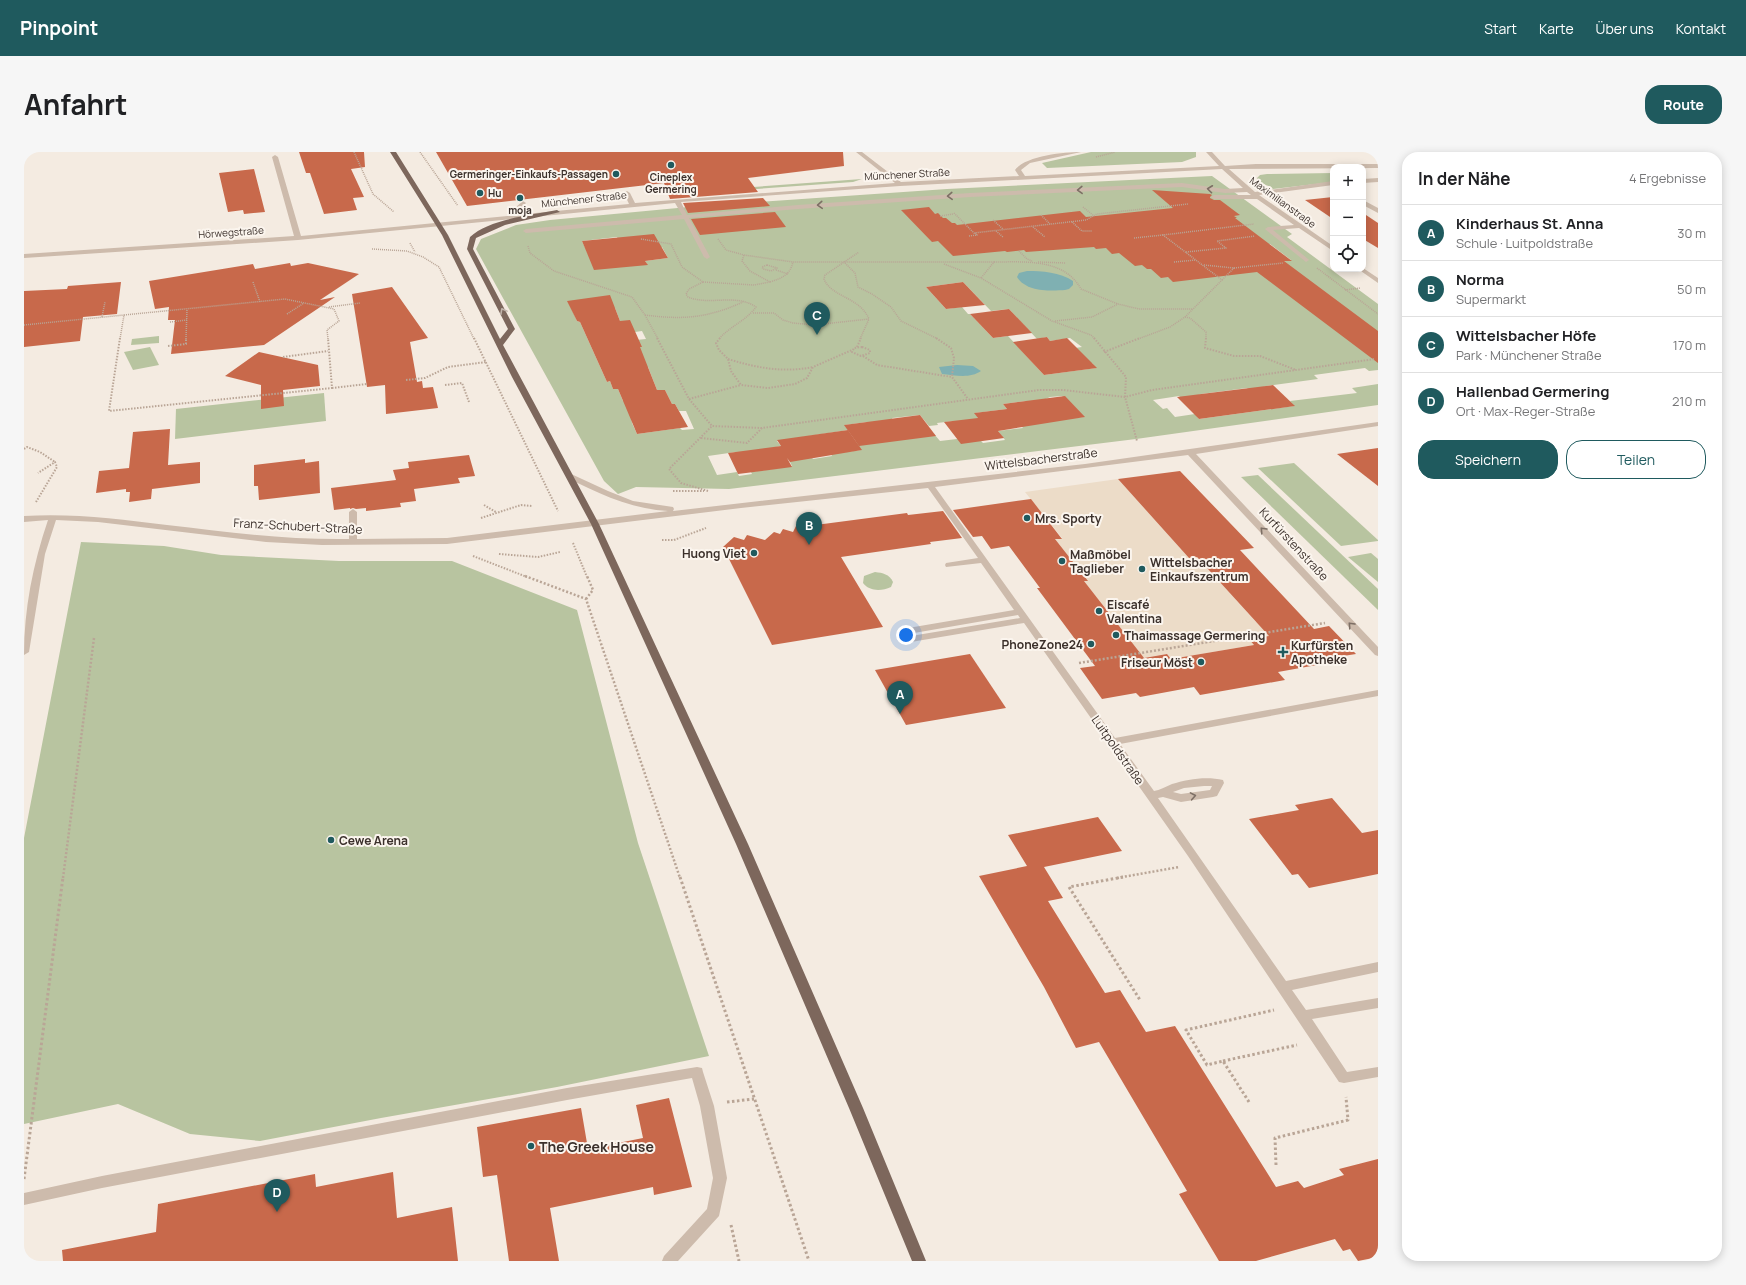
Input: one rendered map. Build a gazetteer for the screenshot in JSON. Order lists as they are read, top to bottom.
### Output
{
  "streets": {
    "street": [
      "Münchener Straße",
      "Maximilianstraße",
      "Hörwegstraße",
      "Wittelsbacherstraße",
      "Franz-Schubert-Straße",
      "Kurfürstenstraße",
      "Luitpoldstraße"
    ]
  },
  "crossings": [
    ["Münchener Straße", "Maximilianstraße"],
    ["Münchener Straße", "Hörwegstraße"],
    ["Wittelsbacherstraße", "Franz-Schubert-Straße"],
    ["Wittelsbacherstraße", "Kurfürstenstraße"],
    ["Wittelsbacherstraße", "Luitpoldstraße"]
  ],
  "one_way": ["Kurfürstenstraße"],
  "places": {
    "other": [
      "Cineplex Germering",
      "Germeringer-Einkaufs-Passagen",
      "Hu",
      "moja",
      "Mrs. Sporty",
      "Huong Viet",
      "Maßmöbel Taglieber",
      "Wittelsbacher Einkaufszentrum",
      "Eiscafé Valentina",
      "Thaimassage Germering",
      "PhoneZone24",
      "Friseur Möst",
      "Cewe Arena",
      "The Greek House"
    ],
    "health": ["Kurfürsten Apotheke"]
  },
  "page": {
    "header": "Pinpoint",
    "nav": [
      "Start",
      "Karte",
      "Über uns",
      "Kontakt"
    ],
    "title": "Anfahrt",
    "buttons": [
      "Route",
      ["Speichern", "Teilen"]
    ],
    "heading": ["In der Nähe", "4 Ergebnisse"],
    "map_buttons": ["+", "−"],
    "list": [
      {
        "mark": "A",
        "name": "Kinderhaus St. Anna",
        "note": "Schule · Luitpoldstraße",
        "value": "30 m"
      },
      {
        "mark": "B",
        "name": "Norma",
        "note": "Supermarkt",
        "value": "50 m"
      },
      {
        "mark": "C",
        "name": "Wittelsbacher Höfe",
        "note": "Park · Münchener Straße",
        "value": "170 m"
      },
      {
        "mark": "D",
        "name": "Hallenbad Germering",
        "note": "Ort · Max-Reger-Straße",
        "value": "210 m"
      }
    ],
    "pins": [
      "C",
      "B",
      "A",
      "D"
    ]
  }
}
